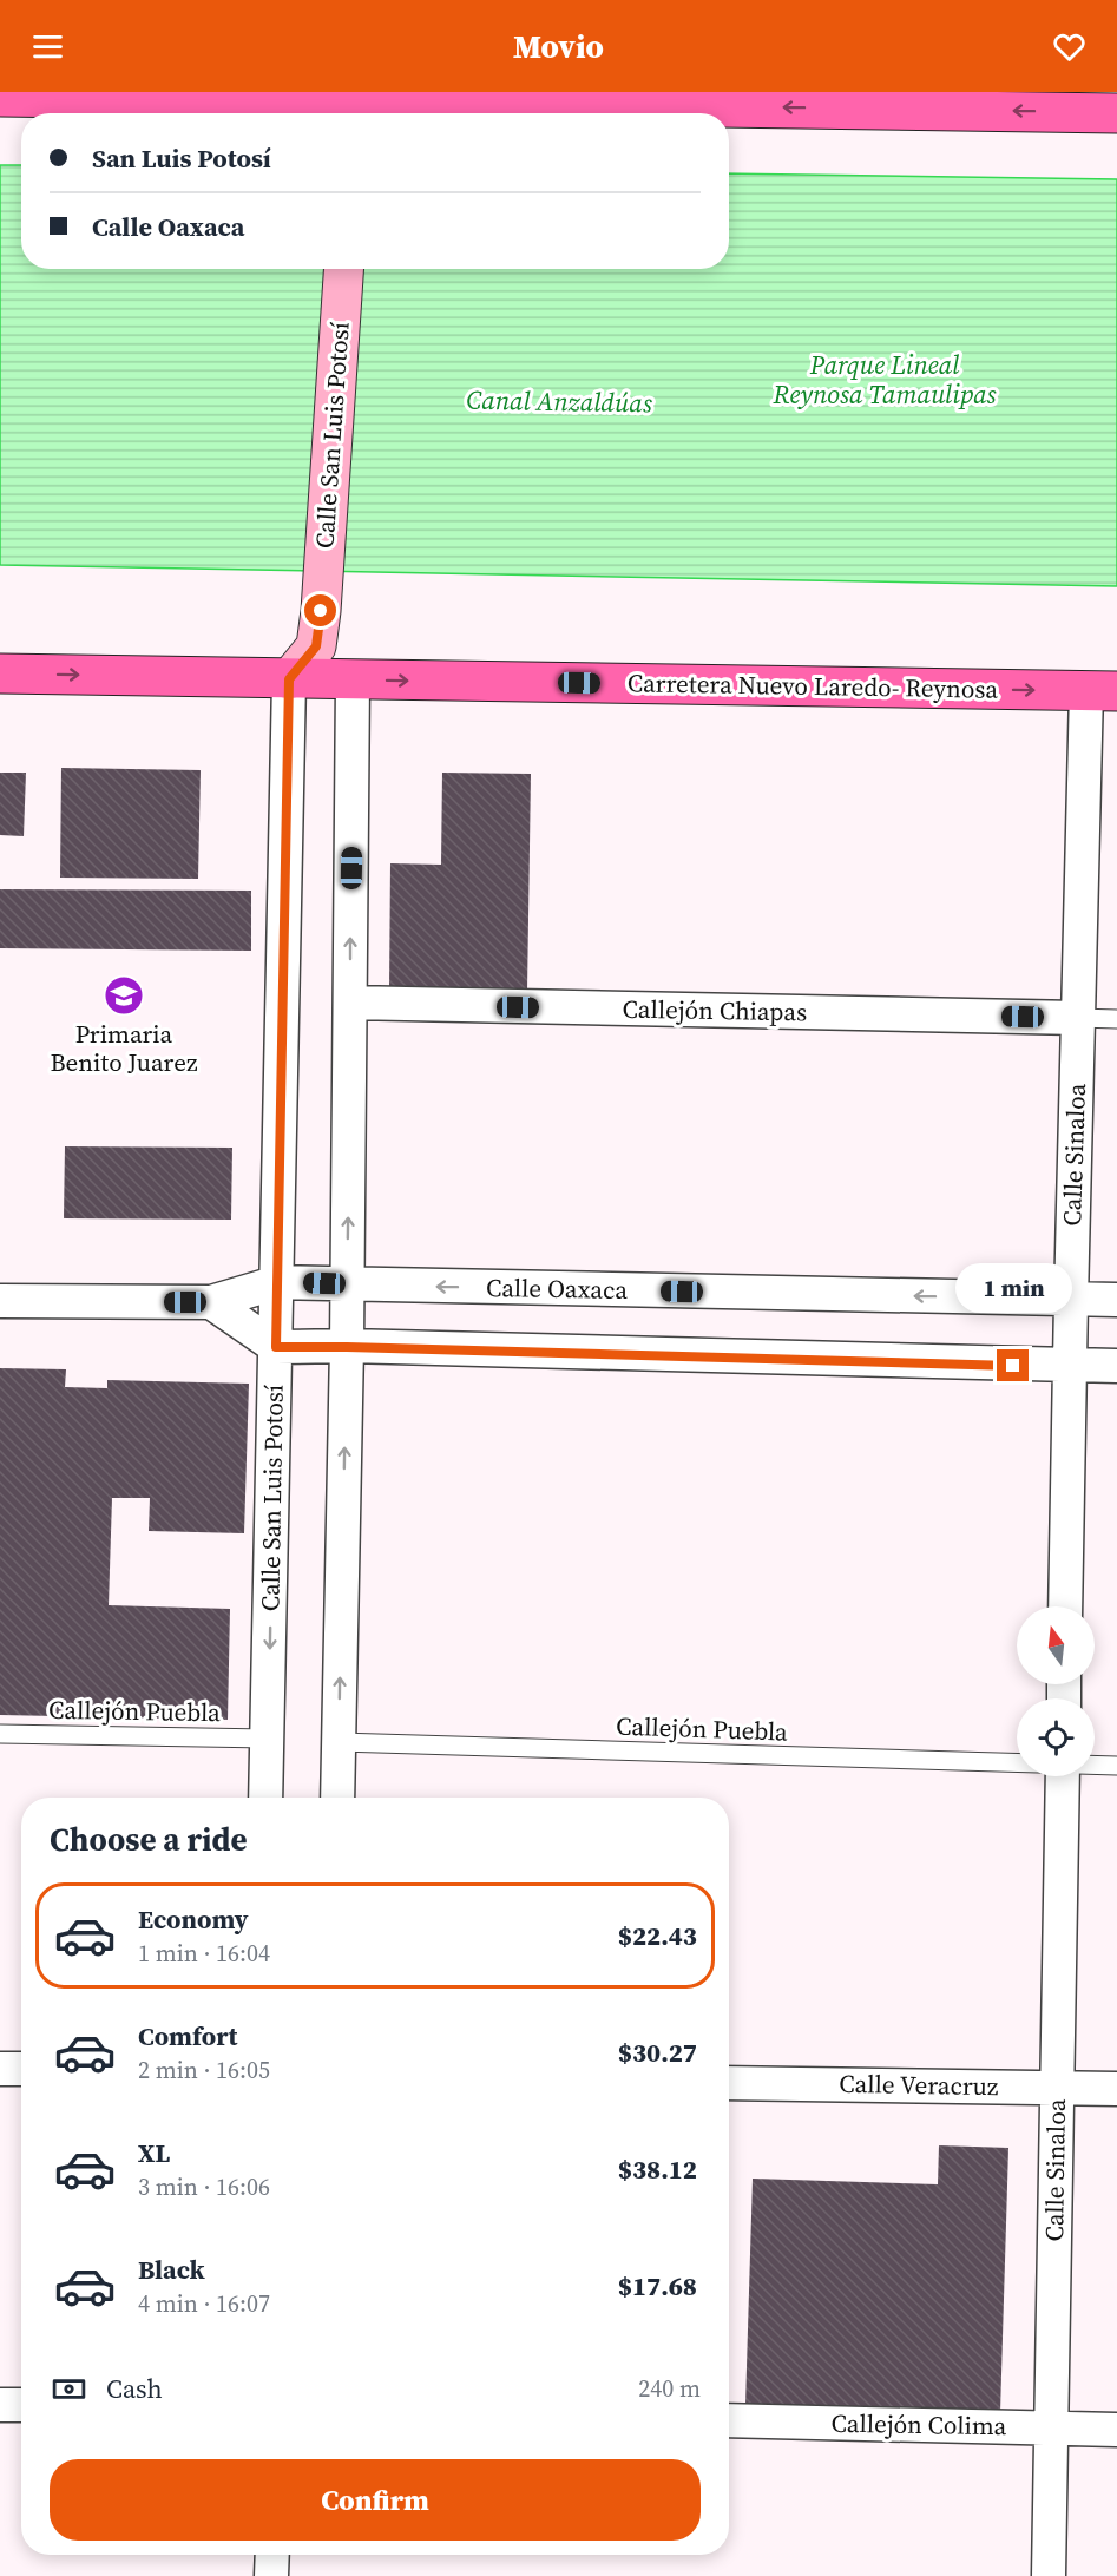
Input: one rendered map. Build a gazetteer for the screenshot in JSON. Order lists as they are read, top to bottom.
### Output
{
  "streets": {
    "main road": ["Carretera Nuevo Laredo- Reynosa"],
    "street": [
      "Calle San Luis Potosí",
      "Callejón Chiapas",
      "Calle Sinaloa",
      "Calle Oaxaca",
      "Calle Veracruz",
      "Callejón Colima"
    ],
    "lane": ["Callejón Puebla"]
  },
  "crossings": [
    ["Calle San Luis Potosí", "Carretera Nuevo Laredo- Reynosa"],
    ["Calle San Luis Potosí", "Calle Oaxaca"],
    ["Calle San Luis Potosí", "Callejón Puebla"],
    ["Carretera Nuevo Laredo- Reynosa", "Calle Sinaloa"],
    ["Callejón Chiapas", "Calle Sinaloa"],
    ["Calle Sinaloa", "Calle Oaxaca"],
    ["Calle Sinaloa", "Calle Veracruz"],
    ["Calle Sinaloa", "Callejón Colima"]
  ],
  "one_way": ["Carretera Nuevo Laredo- Reynosa"],
  "water": ["Parque Lineal Reynosa Tamaulipas", "Canal Anzaldúas"],
  "places": {
    "school or university": ["Primaria Benito Juarez"]
  },
  "north": "top",
  "page": {
    "header": "Movio",
    "banner": ["San Luis Potosí", "Calle Oaxaca"],
    "bubble": "1 min",
    "heading": "Choose a ride",
    "list": [
      {
        "name": "Economy",
        "note": "1 min · 16:04",
        "value": "$22.43"
      },
      {
        "name": "Comfort",
        "note": "2 min · 16:05",
        "value": "$30.27"
      },
      {
        "name": "XL",
        "note": "3 min · 16:06",
        "value": "$38.12"
      },
      {
        "name": "Black",
        "note": "4 min · 16:07",
        "value": "$17.68"
      }
    ],
    "pay": ["Cash", "240 m"],
    "buttons": "Confirm"
  }
}
